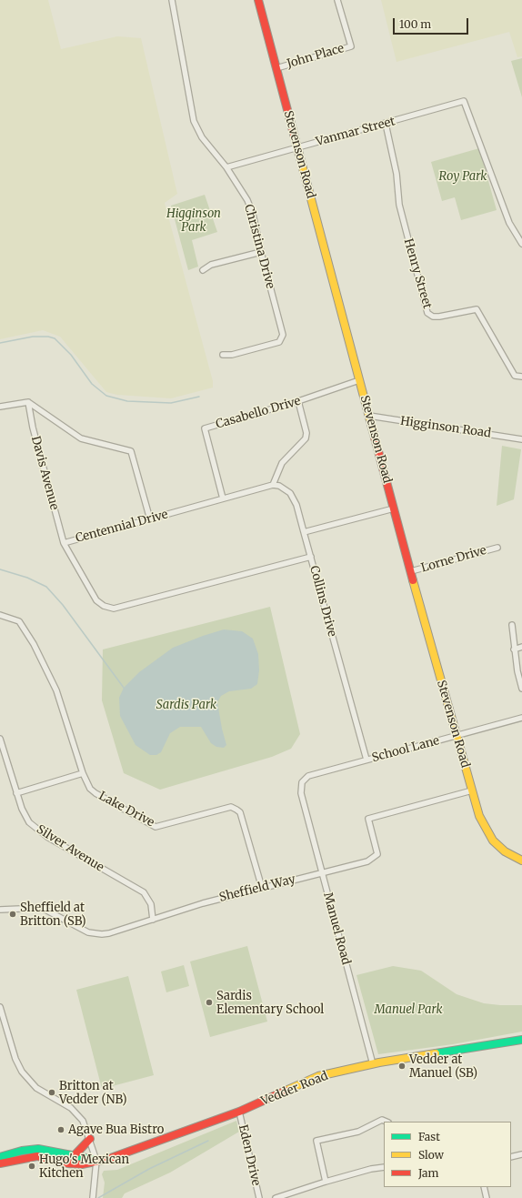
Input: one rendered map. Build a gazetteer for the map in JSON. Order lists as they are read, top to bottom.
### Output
{
  "streets": {
    "street": [
      "John Place",
      "Vanmar Street",
      "Stevenson Road",
      "Christina Drive",
      "Henry Street",
      "Casabello Drive",
      "Higginson Road",
      "Davis Avenue",
      "Centennial Drive",
      "Lorne Drive",
      "Collins Drive",
      "School Lane",
      "Lake Drive",
      "Silver Avenue",
      "Sheffield Way",
      "Manuel Road",
      "Vedder Road",
      "Eden Drive"
    ]
  },
  "crossings": [
    ["John Place", "Stevenson Road"],
    ["Vanmar Street", "Stevenson Road"],
    ["Vanmar Street", "Christina Drive"],
    ["Vanmar Street", "Henry Street"],
    ["Stevenson Road", "Casabello Drive"],
    ["Stevenson Road", "Higginson Road"],
    ["Stevenson Road", "Lorne Drive"],
    ["Stevenson Road", "School Lane"],
    ["Stevenson Road", "Sheffield Way"],
    ["Casabello Drive", "Centennial Drive"],
    ["Davis Avenue", "Centennial Drive"],
    ["Centennial Drive", "Collins Drive"],
    ["Collins Drive", "School Lane"],
    ["School Lane", "Manuel Road"],
    ["Lake Drive", "Sheffield Way"],
    ["Silver Avenue", "Sheffield Way"],
    ["Sheffield Way", "Manuel Road"],
    ["Manuel Road", "Vedder Road"],
    ["Vedder Road", "Eden Drive"]
  ],
  "parks": [
    "Roy Park",
    "Higginson Park",
    "Sardis Park",
    "Manuel Park"
  ],
  "places": [
    "Sheffield at Britton (SB)",
    "Sardis Elementary School",
    "Vedder at Manuel (SB)",
    "Britton at Vedder (NB)",
    "Agave Bua Bistro",
    "Hugo's Mexican Kitchen"
  ],
  "legend": ["Fast", "Slow", "Jam"],
  "scale_bar": "100 m"
}
